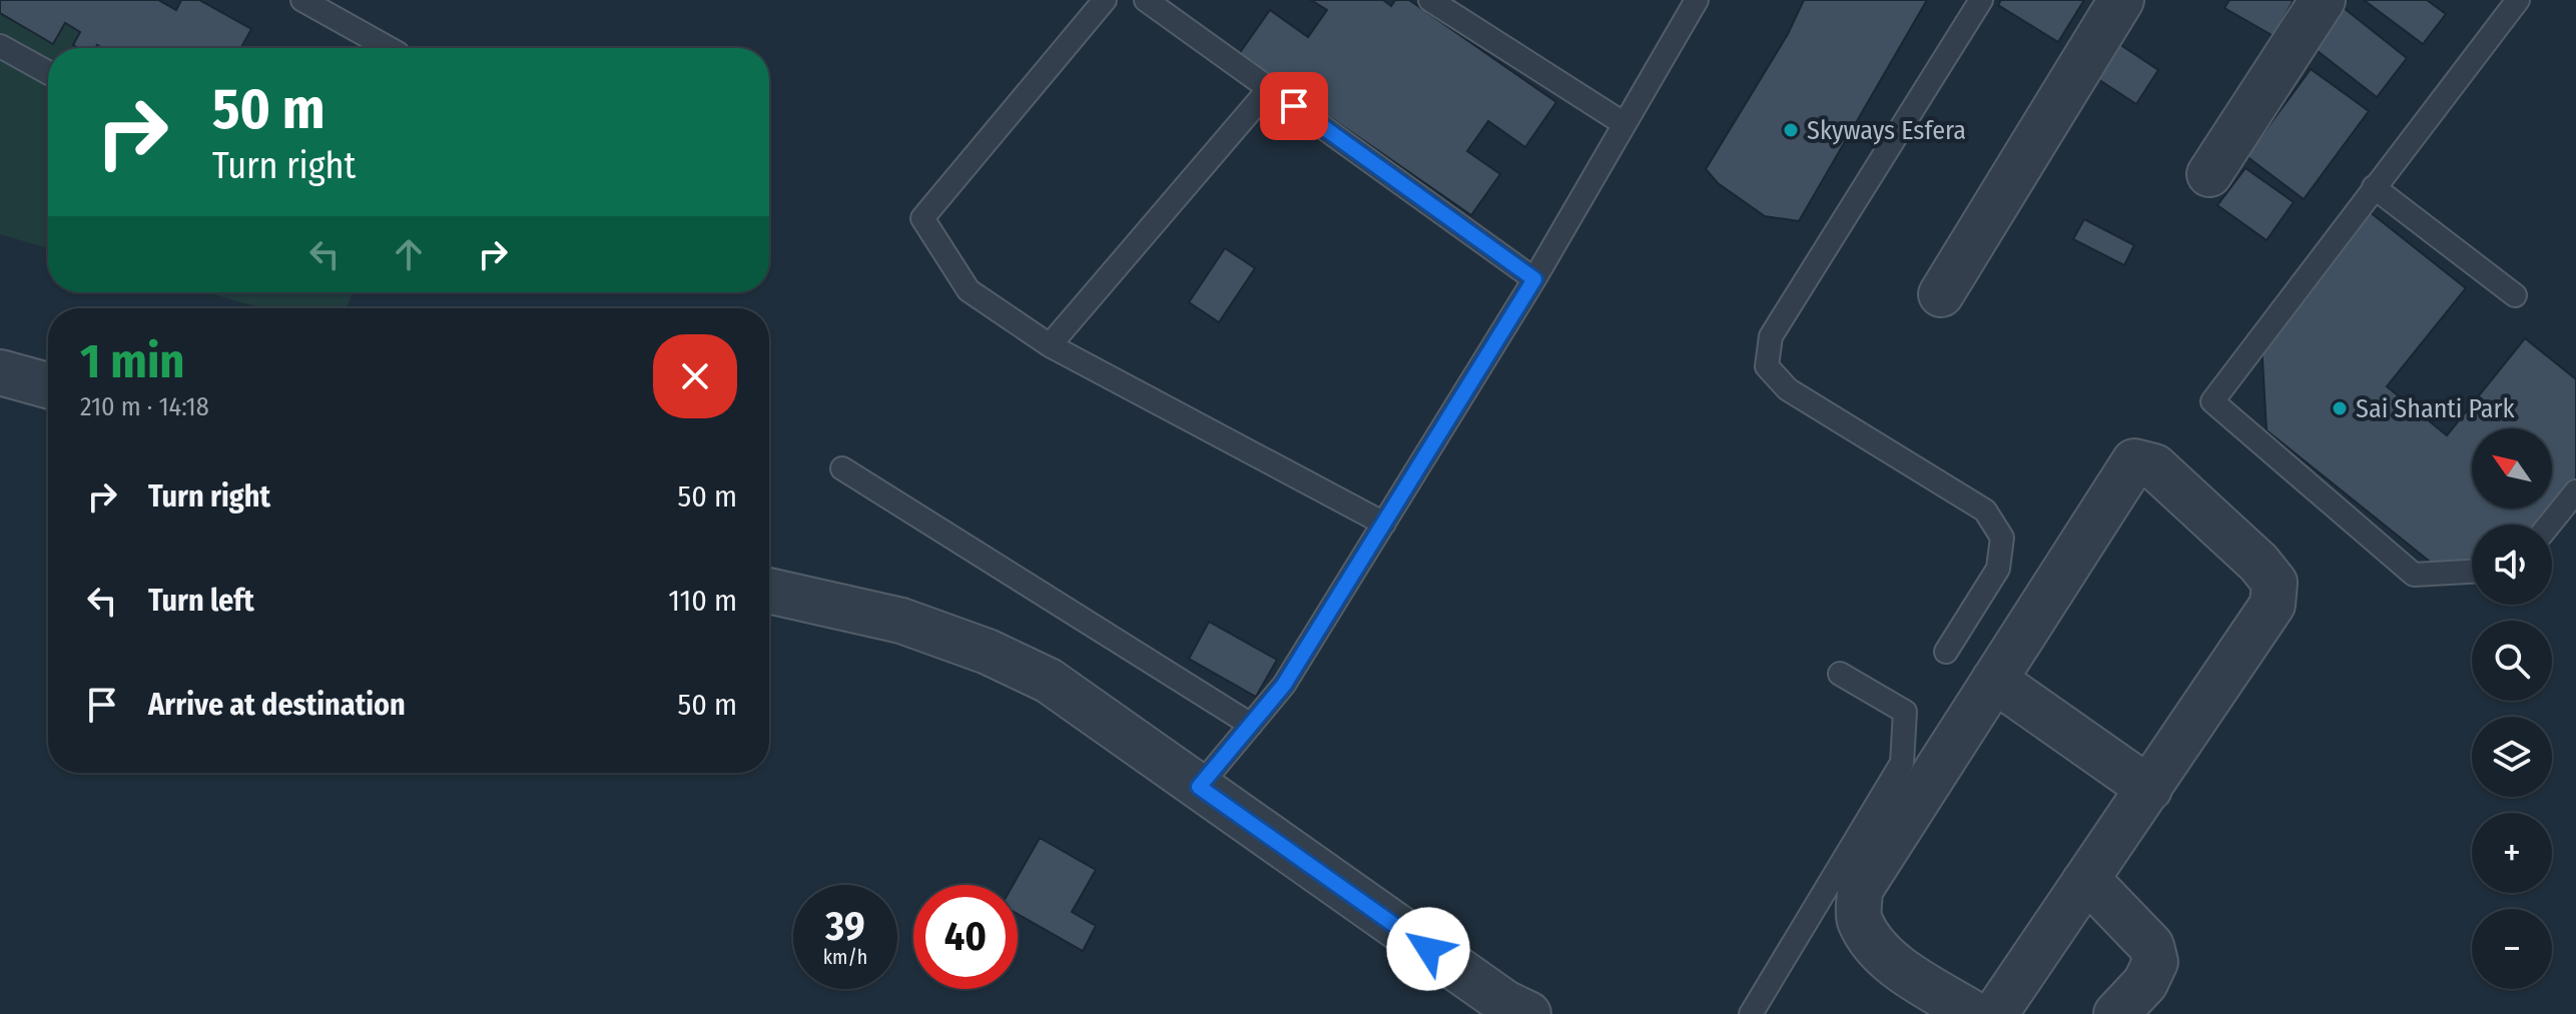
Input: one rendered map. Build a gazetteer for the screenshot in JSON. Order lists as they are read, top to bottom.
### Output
{
  "places": ["Skyways Esfera", "Sai Shanti Park"],
  "north": "top left",
  "page": {
    "turn": ["50 m", "Turn right"],
    "heading": ["1 min", "210 m · 14:18"],
    "map_buttons": ["+", "−"],
    "list": [
      {
        "name": "Turn right",
        "value": "50 m"
      },
      {
        "name": "Turn left",
        "value": "110 m"
      },
      {
        "name": "Arrive at destination",
        "value": "50 m"
      }
    ],
    "speed": "39 km/h",
    "limit": "40"
  }
}
